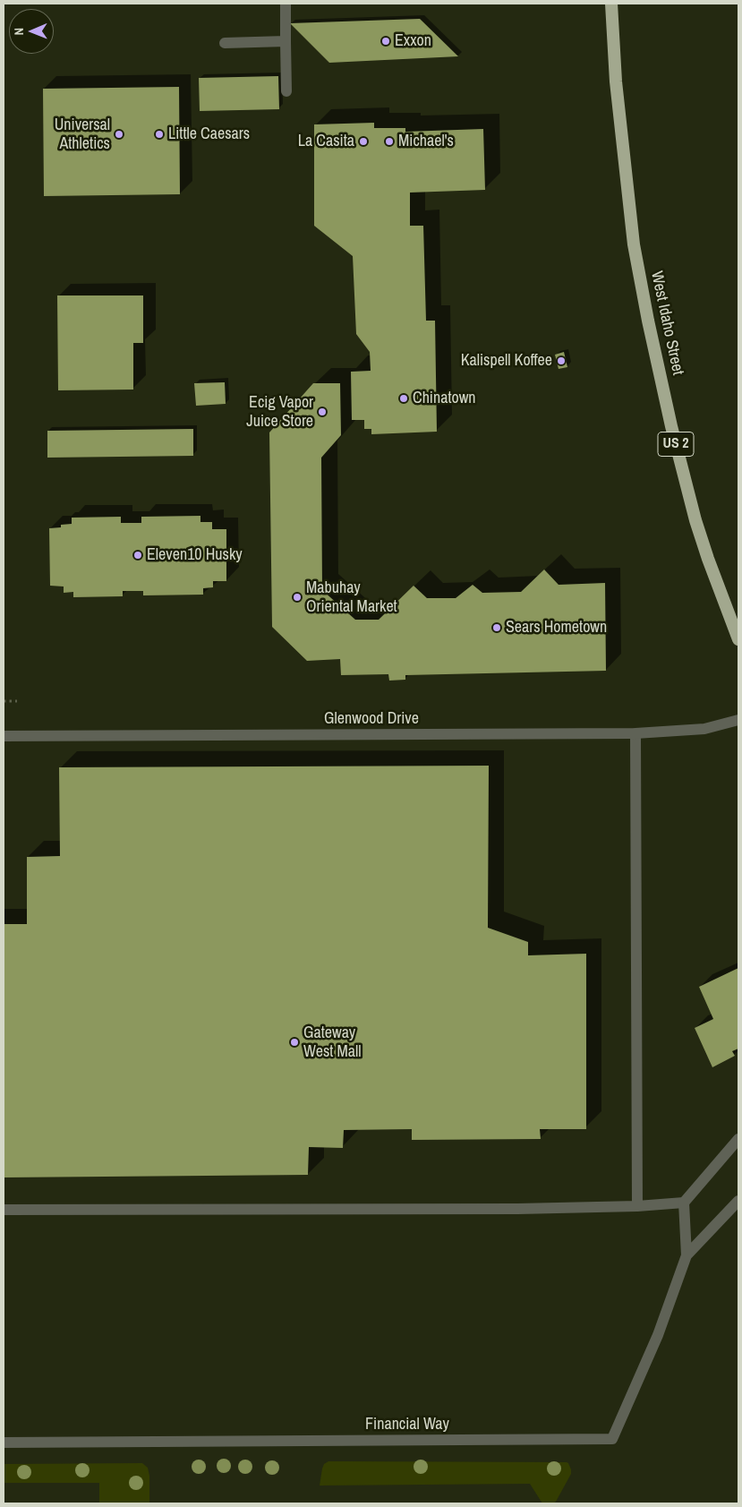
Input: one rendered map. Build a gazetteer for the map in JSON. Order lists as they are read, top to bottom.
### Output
{
  "streets": {
    "highway": ["West Idaho Street", "US 2"],
    "street": ["Glenwood Drive", "Financial Way"]
  },
  "places": [
    "Exxon",
    "Universal Athletics",
    "Little Caesars",
    "La Casita",
    "Michael's",
    "Kalispell Koffee",
    "Chinatown",
    "Ecig Vapor Juice Store",
    "Eleven10 Husky",
    "Mabuhay Oriental Market",
    "Sears Hometown",
    "Gateway West Mall"
  ],
  "north": "left"
}
